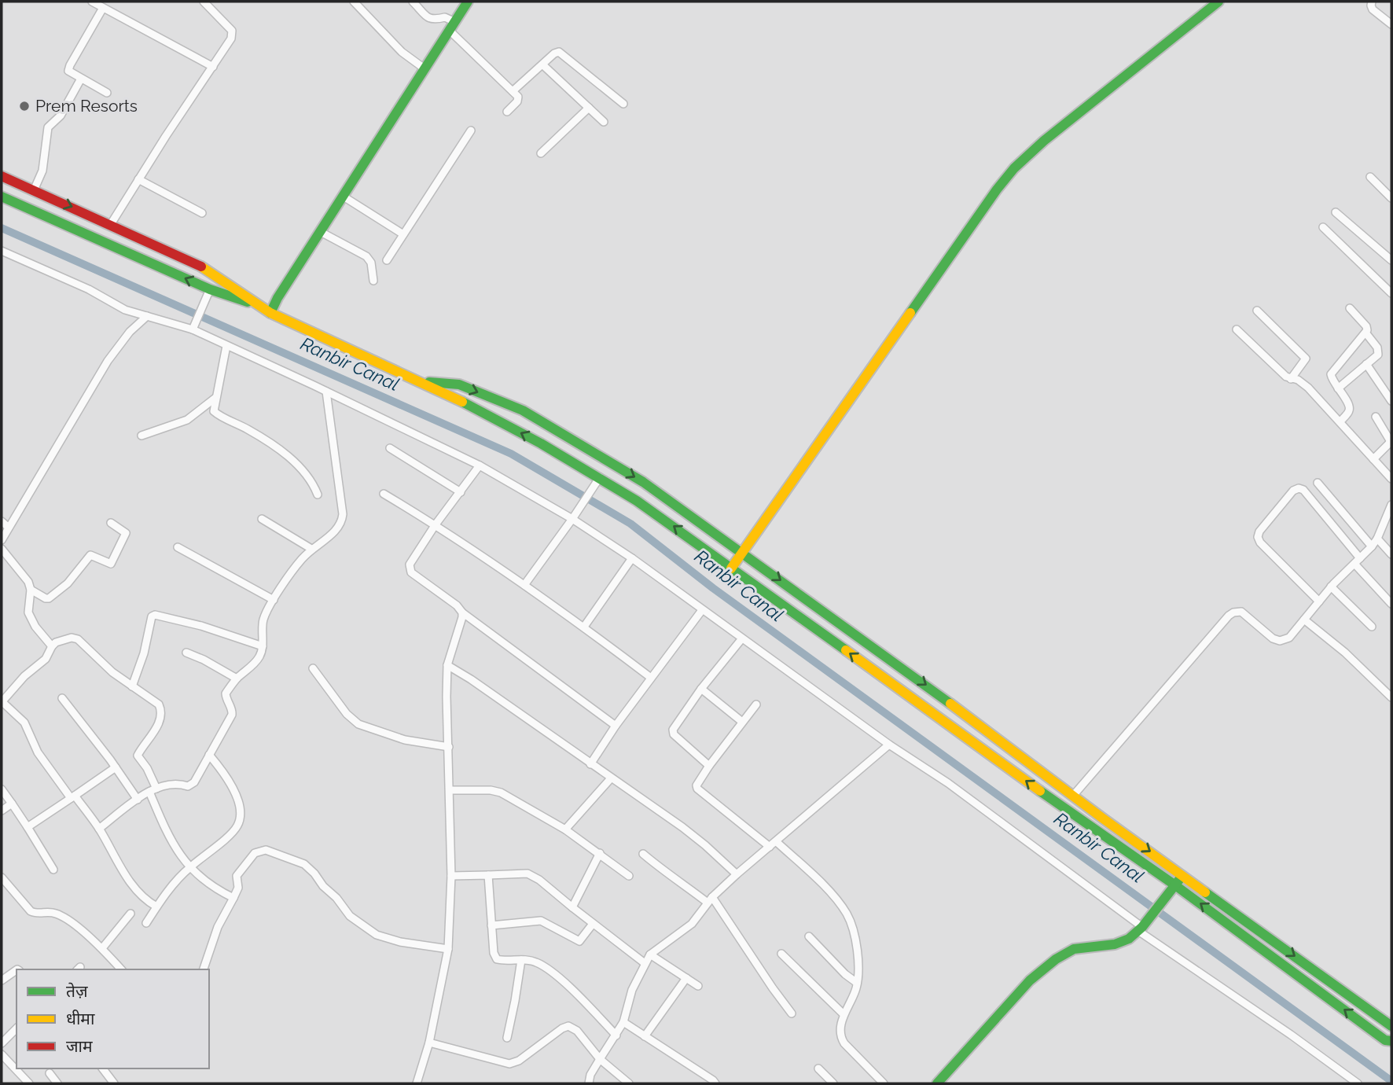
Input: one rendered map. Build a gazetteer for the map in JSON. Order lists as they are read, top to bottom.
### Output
{
  "water": ["Ranbir Canal"],
  "places": ["Prem Resorts"],
  "legend": ["तेज़", "धीमा", "जाम"]
}
